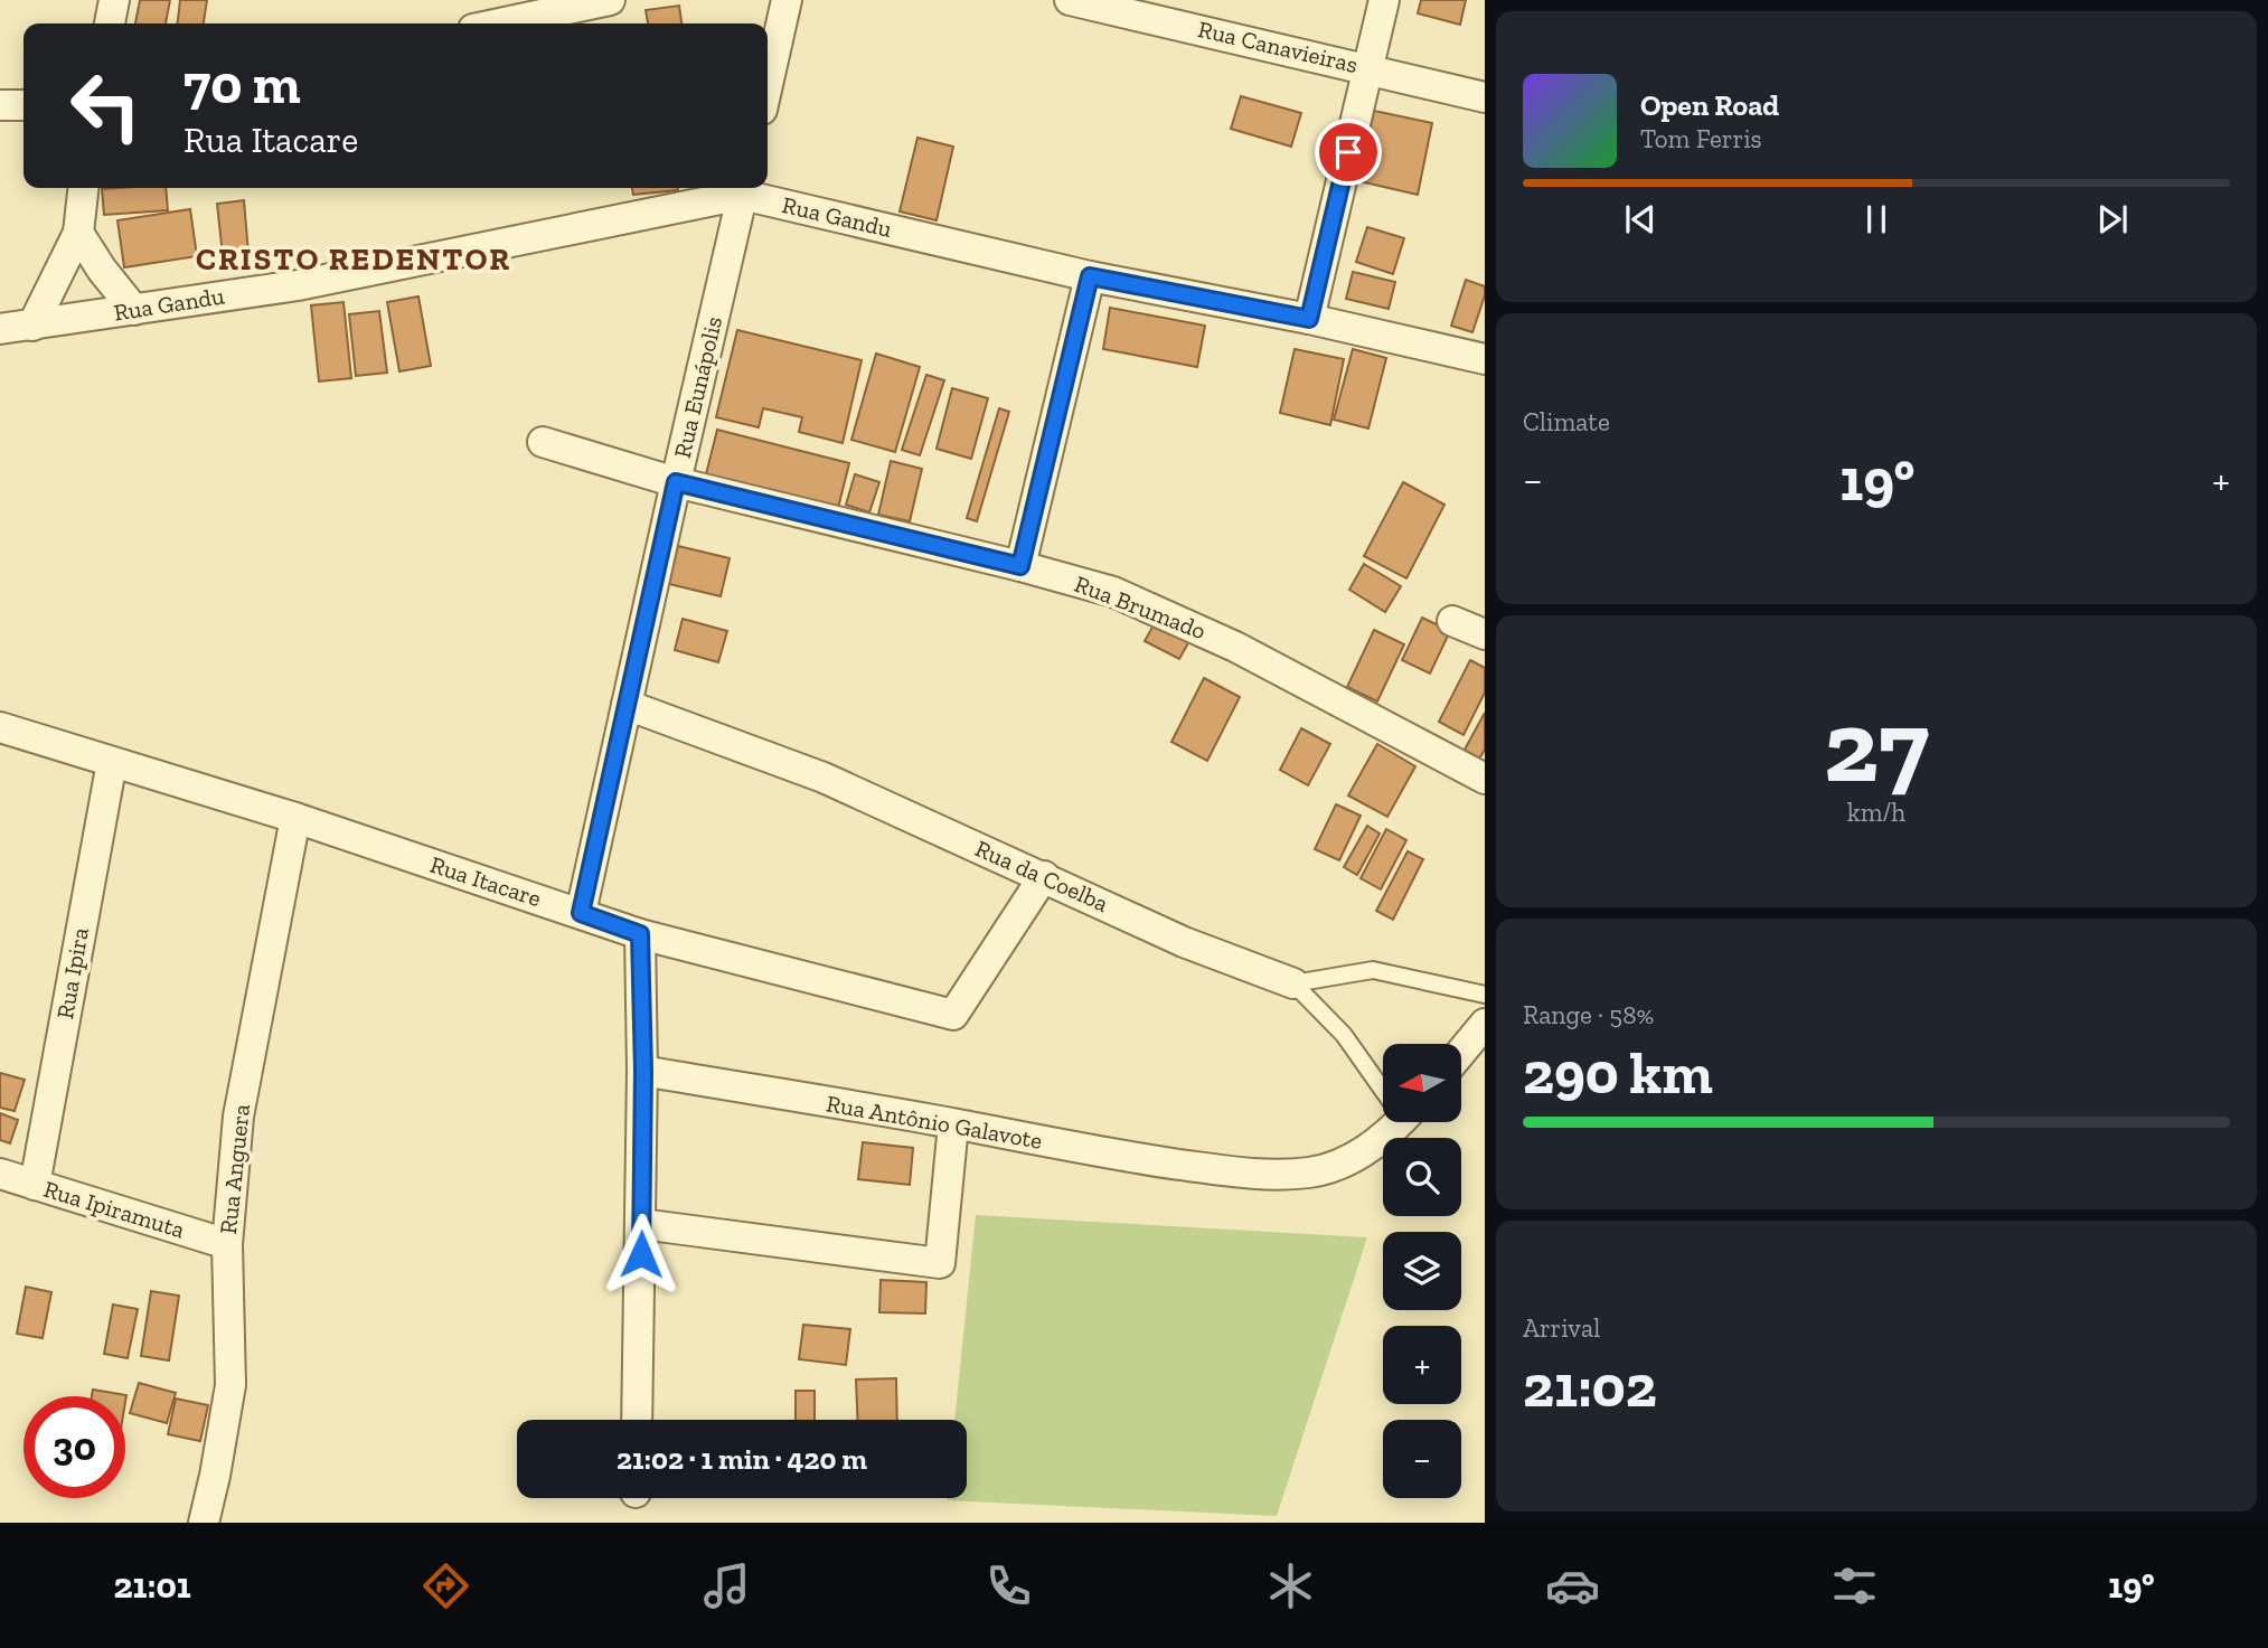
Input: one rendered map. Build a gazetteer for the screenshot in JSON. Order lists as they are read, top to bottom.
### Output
{
  "streets": {
    "street": [
      "Rua Canavieiras",
      "Rua Gandu",
      "Rua Eunápolis",
      "Rua Brumado",
      "Rua da Coelba",
      "Rua Itacare",
      "Rua Ipira",
      "Rua Antônio Galavote",
      "Rua Anguera",
      "Rua Ipiramuta"
    ]
  },
  "crossings": [
    ["Rua Gandu", "Rua Eunápolis"],
    ["Rua Eunápolis", "Rua Brumado"],
    ["Rua Eunápolis", "Rua da Coelba"],
    ["Rua Eunápolis", "Rua Itacare"],
    ["Rua da Coelba", "Rua Itacare"],
    ["Rua Itacare", "Rua Ipira"],
    ["Rua Itacare", "Rua Anguera"],
    ["Rua Ipira", "Rua Ipiramuta"],
    ["Rua Anguera", "Rua Ipiramuta"]
  ],
  "districts": ["CRISTO REDENTOR"],
  "north": "left",
  "page": {
    "turn": ["70 m", "Rua Itacare"],
    "song": ["Open Road", "Tom Ferris"],
    "tile": [
      "Climate",
      ["27", "km/h"],
      ["Range · 58%", "290 km"],
      ["Arrival", "21:02"]
    ],
    "heat": ["−", "19°", "+"],
    "map_buttons": ["+", "−"],
    "limit": "30",
    "trip": "21:02 · 1 min · 420 m",
    "tabs": ["21:01", "19°"]
  }
}
